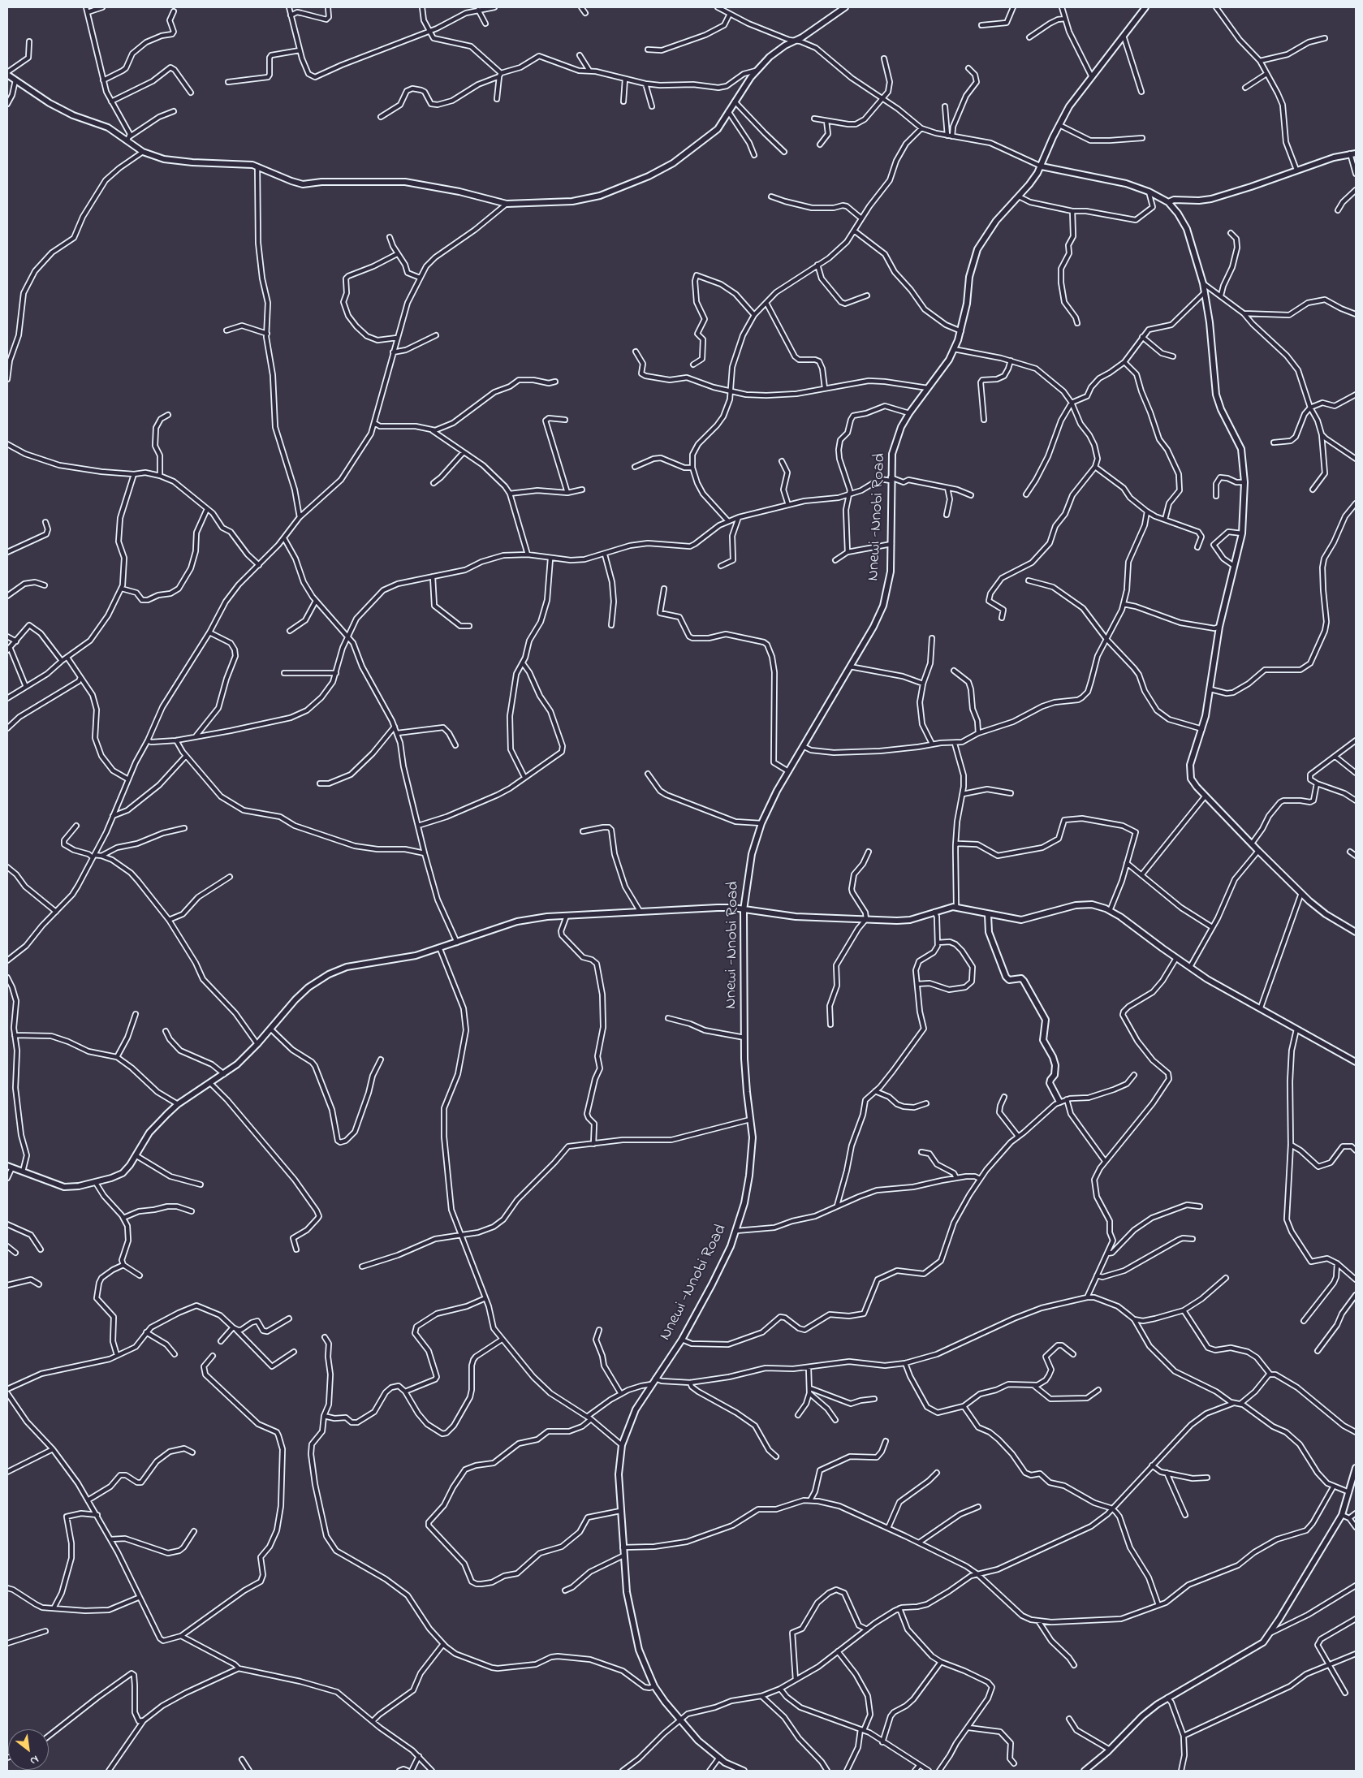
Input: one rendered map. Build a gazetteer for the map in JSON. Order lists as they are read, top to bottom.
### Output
{
  "streets": {
    "street": ["Nnewi -Nnobi Road"]
  },
  "north": "bottom right"
}
